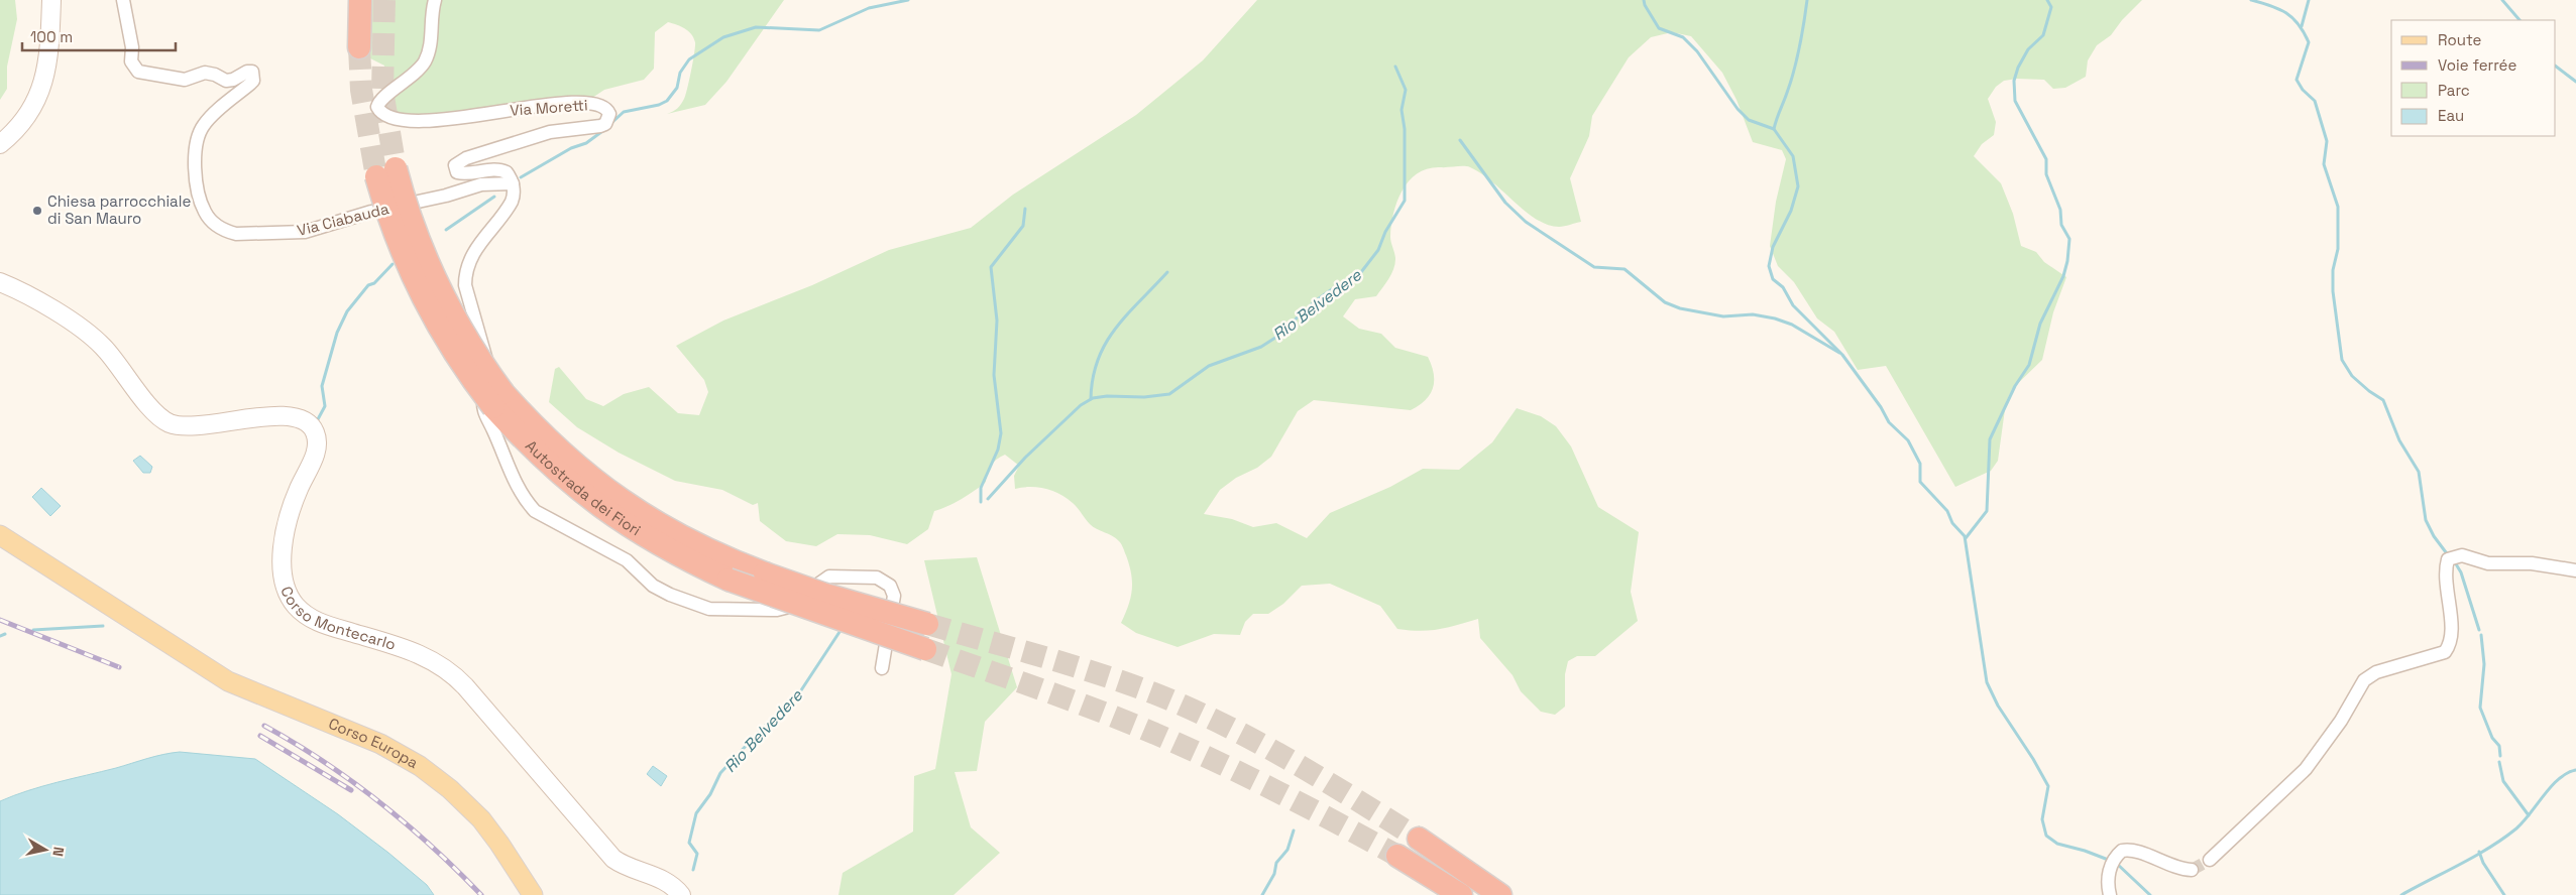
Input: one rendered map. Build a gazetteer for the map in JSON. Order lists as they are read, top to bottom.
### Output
{
  "streets": {
    "highway": ["Autostrada dei Fiori"],
    "main road": ["Corso Montecarlo", "Corso Europa"],
    "street": ["Via Moretti", "Via Ciabauda"]
  },
  "crossings": [
    ["Via Moretti", "Via Ciabauda"]
  ],
  "water": ["Rio Belvedere"],
  "places": ["Chiesa parrocchiale di San Mauro"],
  "legend": [
    "Route",
    "Voie ferrée",
    "Parc",
    "Eau"
  ],
  "scale_bar": "100 m",
  "north": "right"
}
